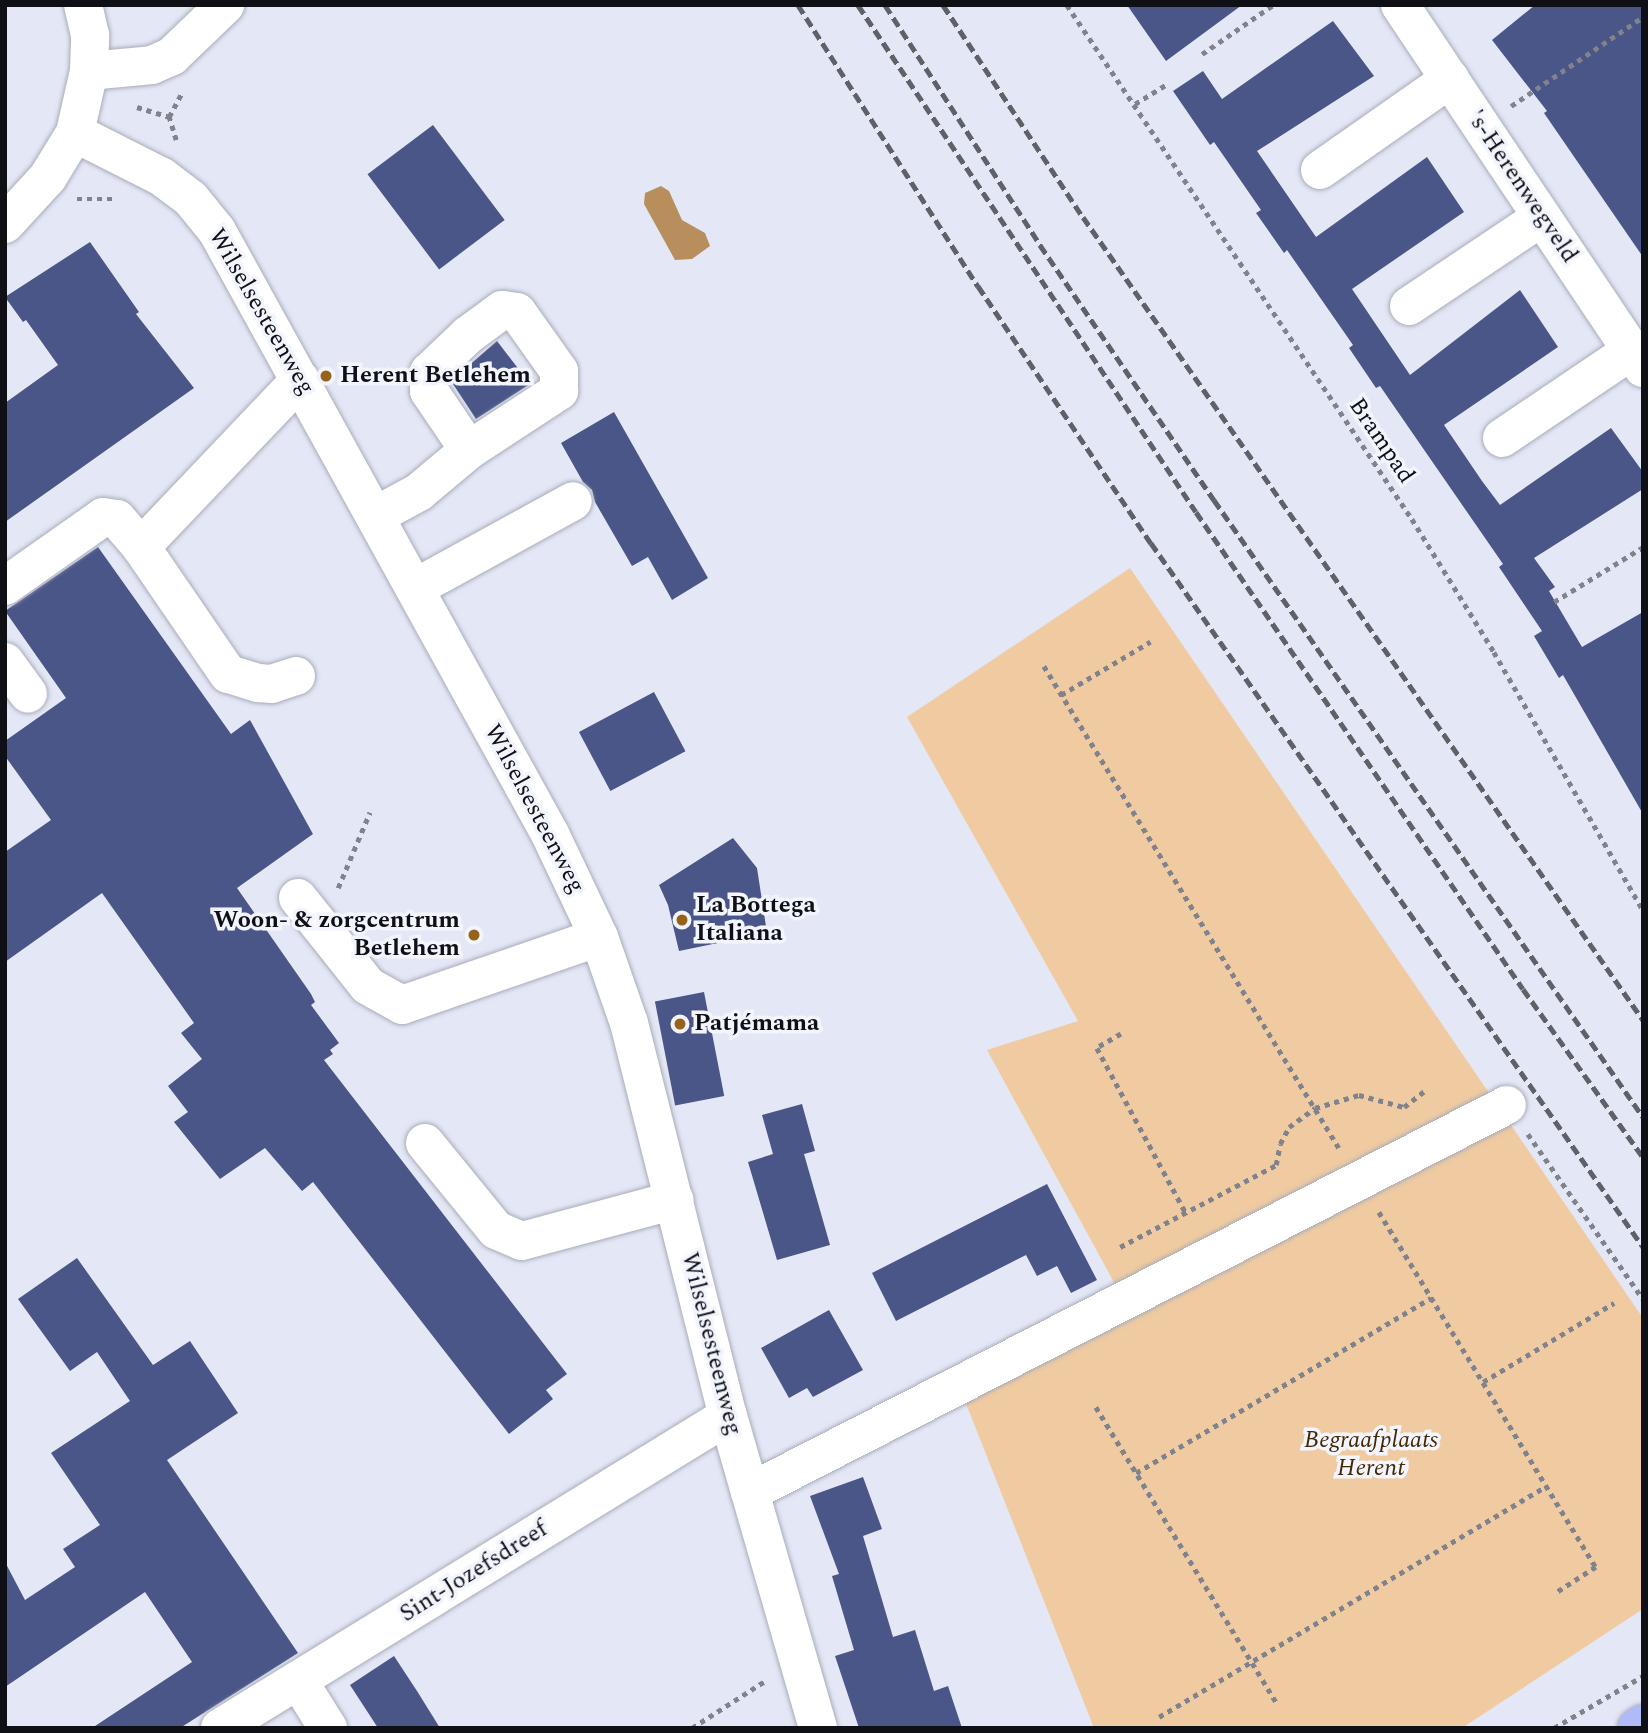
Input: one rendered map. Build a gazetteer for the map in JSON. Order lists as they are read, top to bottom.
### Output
{
  "streets": {
    "street": ["'s-Herenwegveld", "Wilselsesteenweg", "Sint-Jozefsdreef"],
    "path": ["Brampad"]
  },
  "crossings": [
    ["Wilselsesteenweg", "Sint-Jozefsdreef"]
  ],
  "parks": ["Begraafplaats Herent"],
  "places": [
    "Herent Betlehem",
    "La Bottega Italiana",
    "Woon- & zorgcentrum Betlehem",
    "Patjémama"
  ]
}
